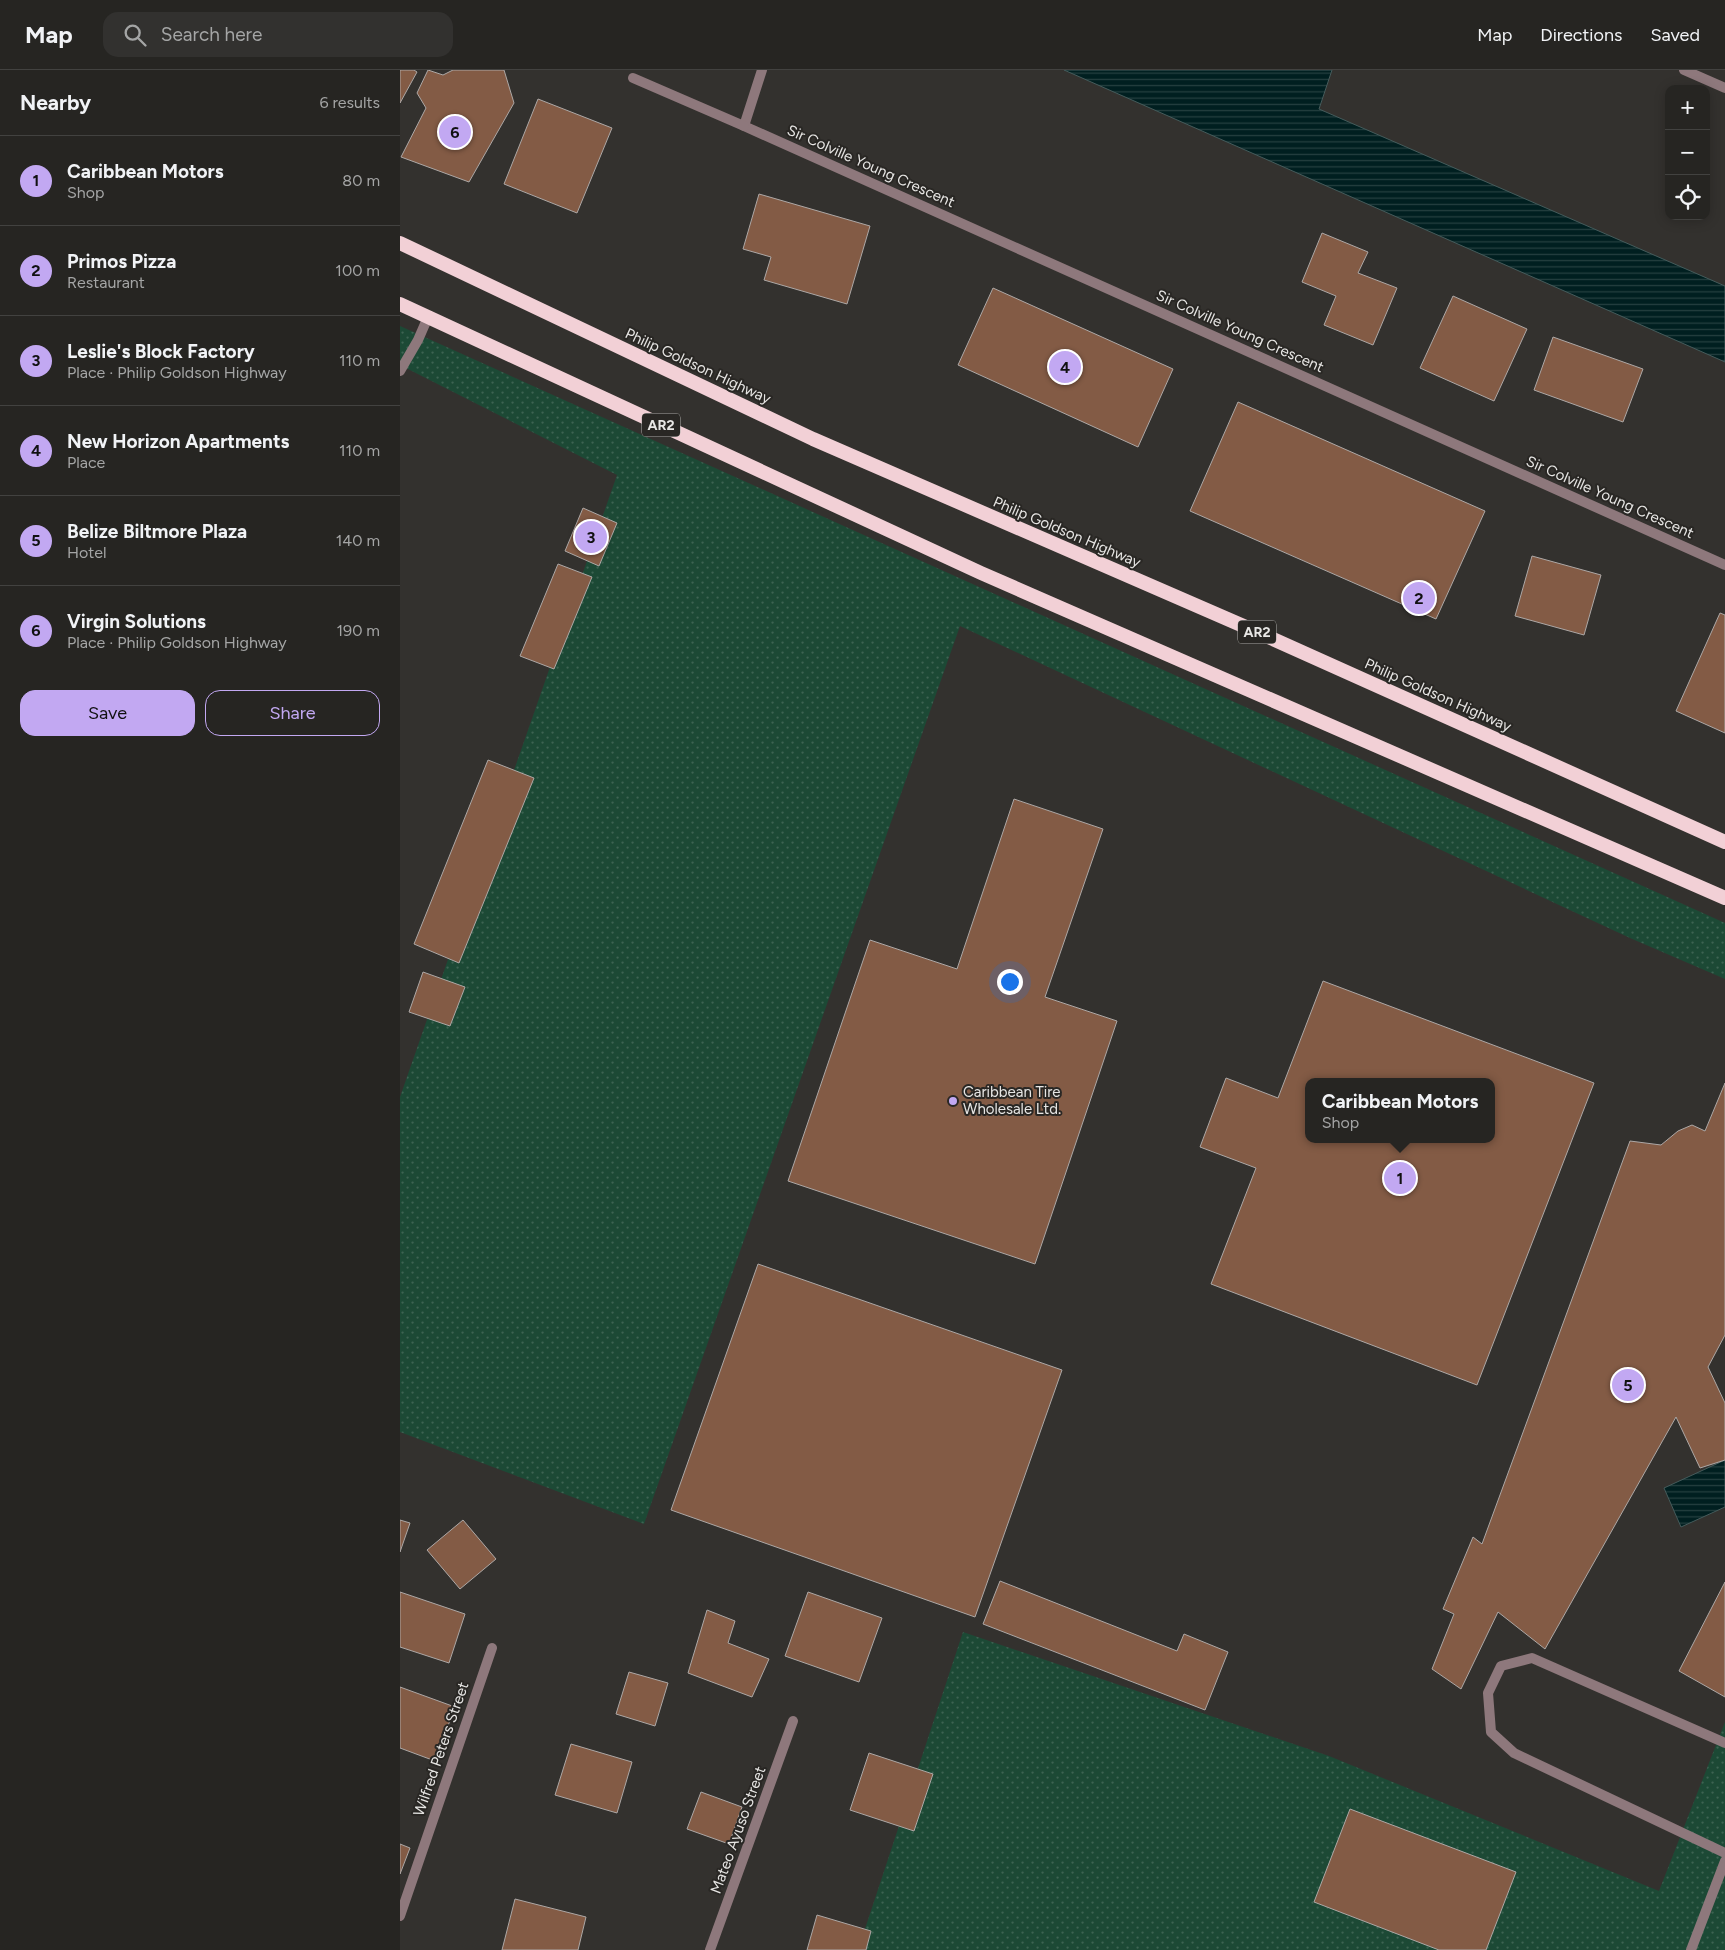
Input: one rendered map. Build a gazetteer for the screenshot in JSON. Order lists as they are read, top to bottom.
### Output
{
  "streets": {
    "highway": ["Philip Goldson Highway", "AR2"],
    "street": ["Sir Colville Young Crescent", "Wilfred Peters Street", "Mateo Ayuso Street"]
  },
  "places": ["Caribbean Tire Wholesale Ltd."],
  "page": {
    "header": "Map",
    "search": "Search here",
    "nav": ["Map", "Directions", "Saved"],
    "heading": ["Nearby", "6 results"],
    "map_buttons": ["+", "−"],
    "pins": [
      "6",
      "4",
      "3",
      "2",
      "1",
      "5"
    ],
    "list": [
      {
        "mark": "1",
        "name": "Caribbean Motors",
        "note": "Shop",
        "value": "80 m"
      },
      {
        "mark": "2",
        "name": "Primos Pizza",
        "note": "Restaurant",
        "value": "100 m"
      },
      {
        "mark": "3",
        "name": "Leslie's Block Factory",
        "note": "Place · Philip Goldson Highway",
        "value": "110 m"
      },
      {
        "mark": "4",
        "name": "New Horizon Apartments",
        "note": "Place",
        "value": "110 m"
      },
      {
        "mark": "5",
        "name": "Belize Biltmore Plaza",
        "note": "Hotel",
        "value": "140 m"
      },
      {
        "mark": "6",
        "name": "Virgin Solutions",
        "note": "Place · Philip Goldson Highway",
        "value": "190 m"
      }
    ],
    "buttons": ["Save", "Share"],
    "popup": ["Caribbean Motors", "Shop"]
  }
}
